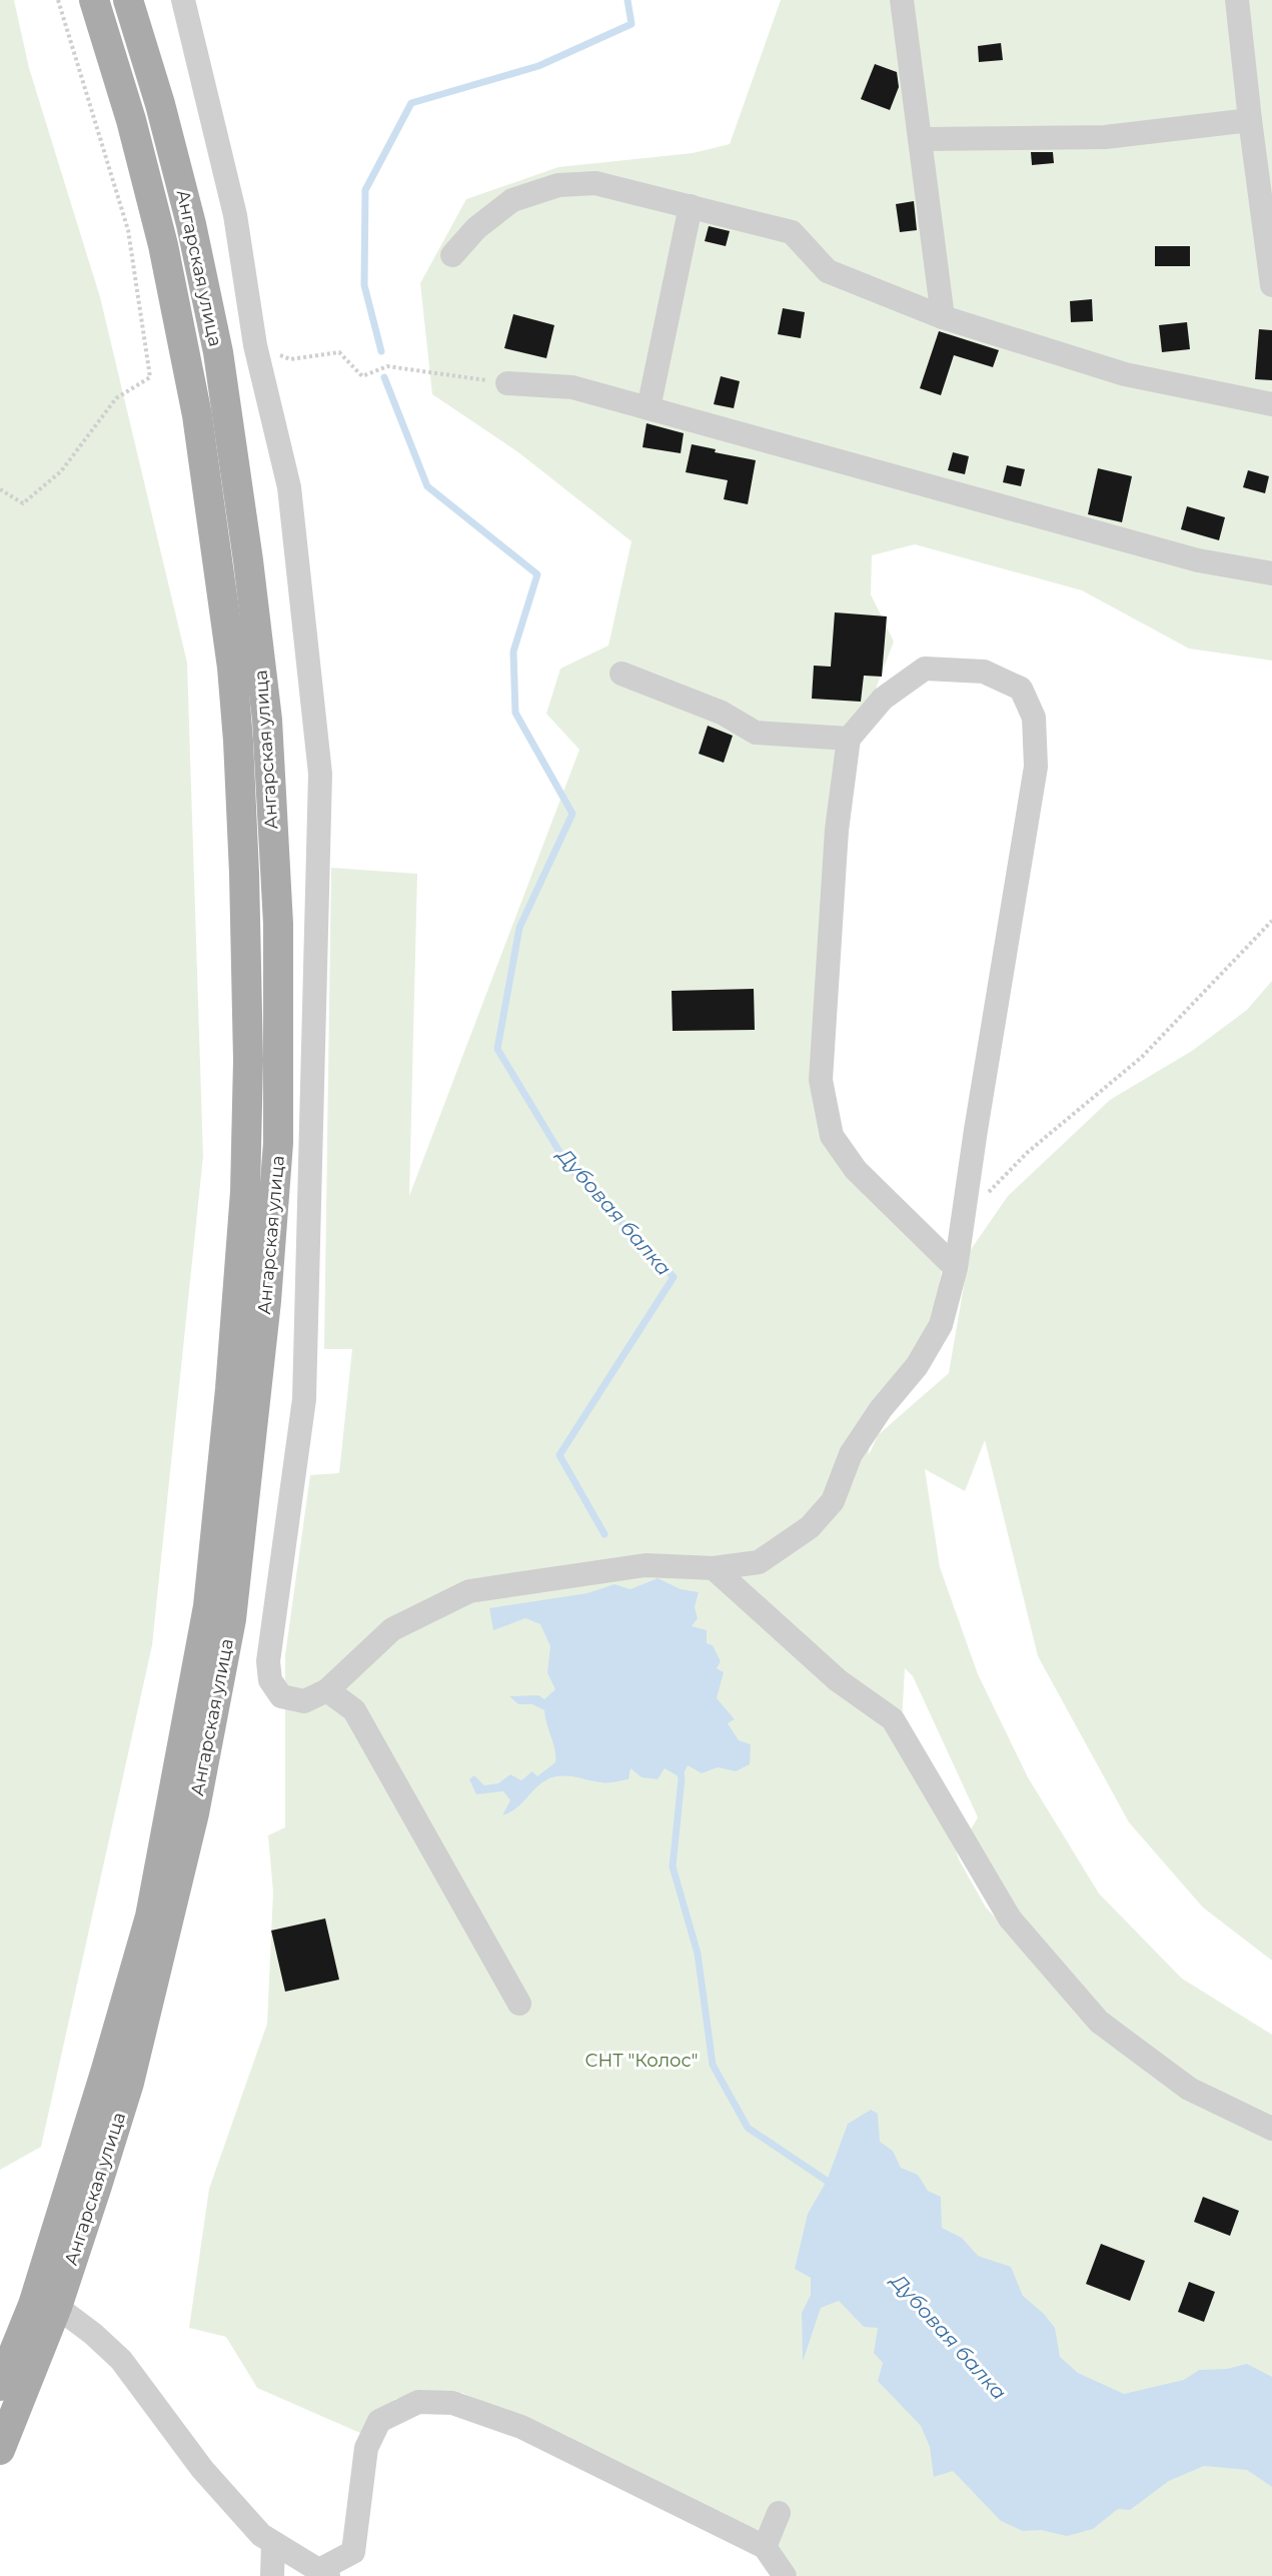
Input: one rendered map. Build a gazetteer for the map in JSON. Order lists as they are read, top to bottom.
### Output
{
  "streets": {
    "main road": ["Ангарская улица"]
  },
  "water": ["Дубовая балка"],
  "parks": ["СНТ \"Колос\""]
}
